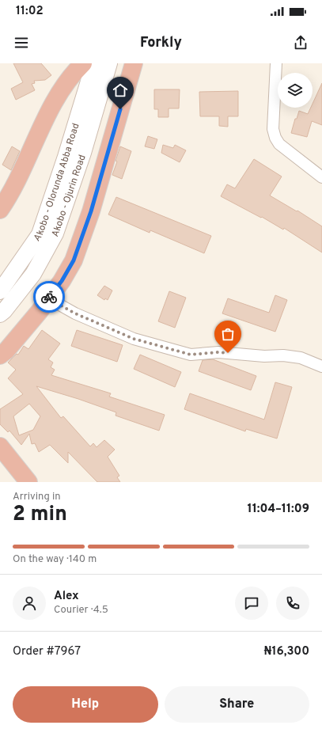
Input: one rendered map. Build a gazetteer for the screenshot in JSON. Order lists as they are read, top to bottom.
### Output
{
  "streets": {
    "main road": ["Akobo - Olorunda Abba Road", "Akobo - Ojurin Road"]
  },
  "page": {
    "status": "11:02",
    "header": "Forkly",
    "heading": ["2 min", "Arriving in", "11:04–11:09"],
    "panel": [
      "Alex",
      "Courier · 4.5",
      "Order #7967",
      "₦16,300"
    ],
    "bar": "On the way · 140 m",
    "buttons": ["Help", "Share"]
  }
}
